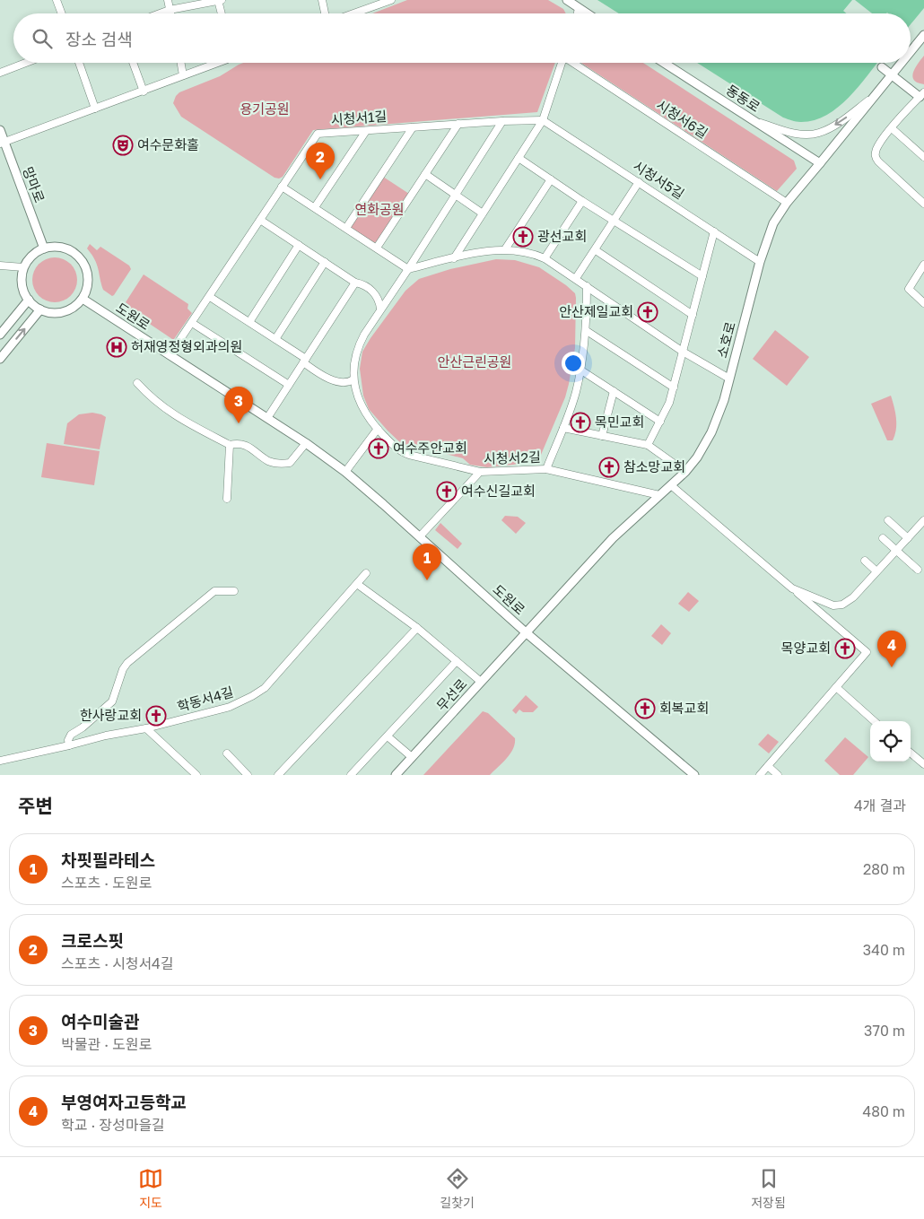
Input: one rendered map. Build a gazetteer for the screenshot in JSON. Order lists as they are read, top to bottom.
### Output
{
  "streets": {
    "street": [
      "동동로",
      "시청서1길",
      "시청서6길",
      "시청서5길",
      "망마로",
      "도원로",
      "소호로",
      "시청서2길",
      "무선로",
      "학동서4길"
    ]
  },
  "crossings": [
    ["동동로", "소호로"],
    ["시청서1길", "시청서5길"],
    ["시청서1길", "도원로"],
    ["시청서1길", "시청서2길"],
    ["시청서6길", "소호로"],
    ["시청서5길", "소호로"],
    ["망마로", "도원로"],
    ["도원로", "소호로"],
    ["도원로", "무선로"],
    ["소호로", "시청서2길"],
    ["소호로", "무선로"]
  ],
  "parks": ["용기공원", "연화공원", "안산근린공원"],
  "places": {
    "theatre": ["여수문화홀"],
    "church": [
      "광선교회",
      "안산제일교회",
      "목민교회",
      "여수주안교회",
      "참소망교회",
      "여수신길교회",
      "목양교회",
      "회복교회",
      "한사랑교회"
    ],
    "hospital": ["허재영정형외과의원"]
  },
  "page": {
    "search": "장소 검색",
    "pins": [
      "2",
      "3",
      "1",
      "4"
    ],
    "heading": ["주변", "4개 결과"],
    "list": [
      {
        "mark": "1",
        "name": "차핏필라테스",
        "note": "스포츠 · 도원로",
        "value": "280 m"
      },
      {
        "mark": "2",
        "name": "크로스핏",
        "note": "스포츠 · 시청서4길",
        "value": "340 m"
      },
      {
        "mark": "3",
        "name": "여수미술관",
        "note": "박물관 · 도원로",
        "value": "370 m"
      },
      {
        "mark": "4",
        "name": "부영여자고등학교",
        "note": "학교 · 장성마을길",
        "value": "480 m"
      }
    ],
    "nav": ["지도", "길찾기", "저장됨"]
  }
}
